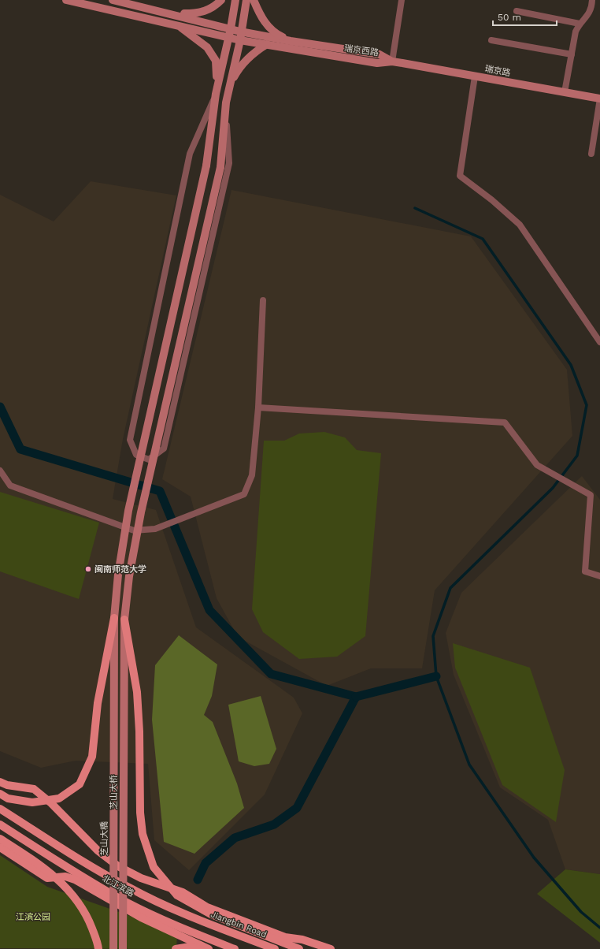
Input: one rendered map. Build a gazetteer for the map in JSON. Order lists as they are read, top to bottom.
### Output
{
  "streets": {
    "main road": ["北江滨路", "Jiangbin Road"],
    "street": [
      "瑞京西路",
      "瑞京路",
      "芝山大桥",
      "芝山大橋"
    ]
  },
  "crossings": [
    ["瑞京西路", "瑞京路"]
  ],
  "parks": ["江滨公园"],
  "places": ["闽南师范大学"],
  "scale_bar": "50 m"
}
